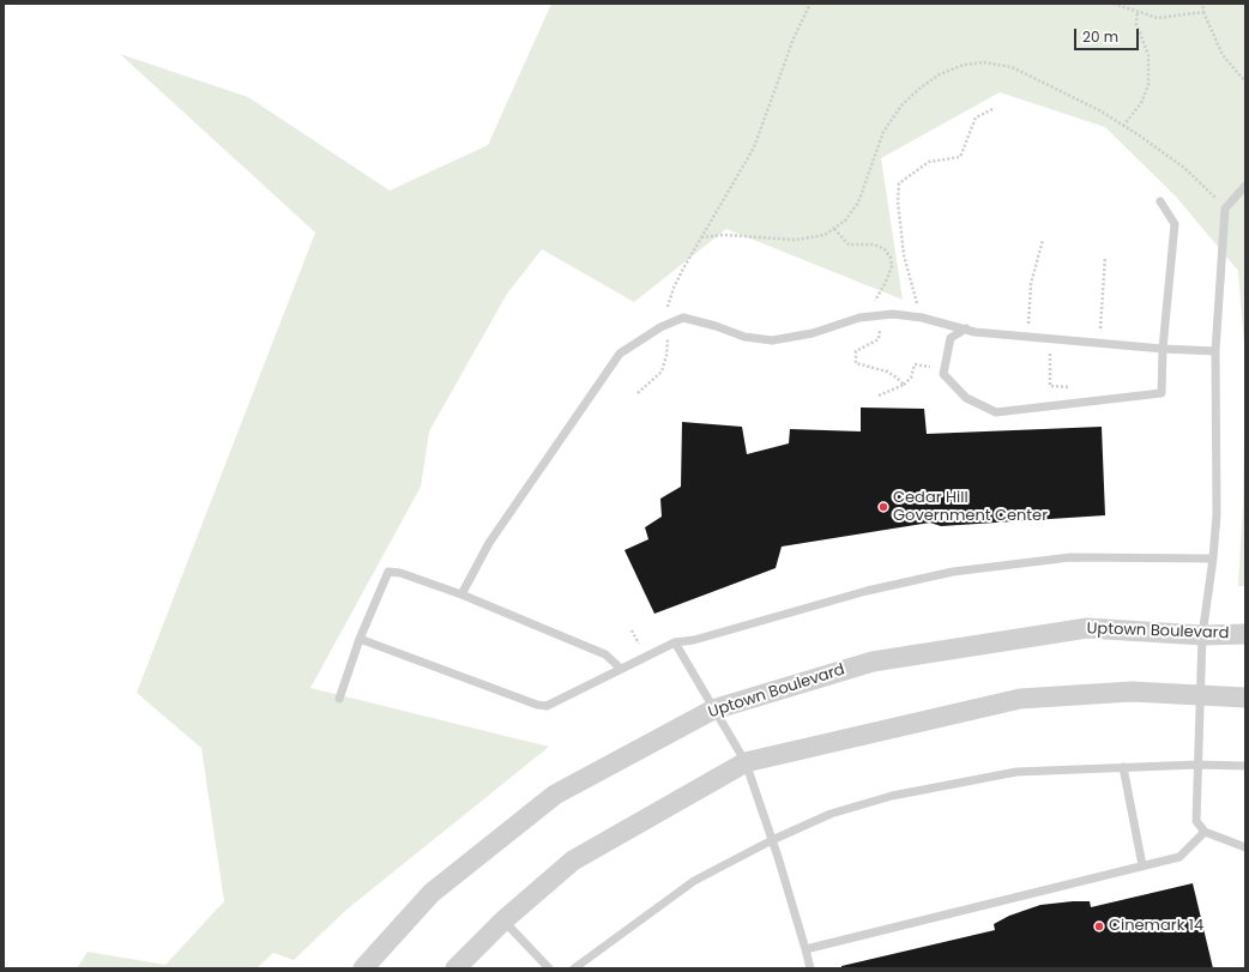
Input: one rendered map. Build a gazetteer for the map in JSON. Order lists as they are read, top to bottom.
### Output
{
  "streets": {
    "street": ["Uptown Boulevard"]
  },
  "places": ["Cedar Hill Government Center", "Cinemark 14"],
  "scale_bar": "20 m"
}
